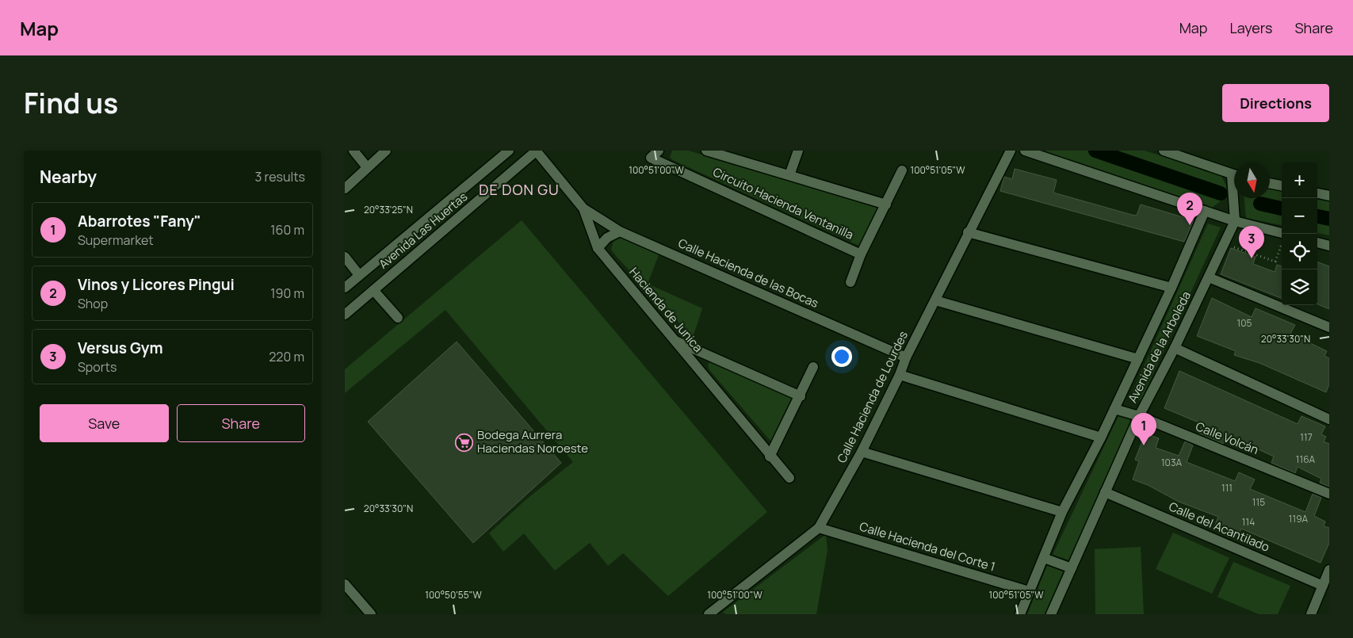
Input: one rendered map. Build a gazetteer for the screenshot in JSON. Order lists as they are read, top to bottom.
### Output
{
  "streets": {
    "street": [
      "Circuito Hacienda Ventanilla",
      "Avenida Las Huertas",
      "Calle Hacienda de las Bocas",
      "Hacienda de Junica",
      "Avenida de la Arboleda",
      "Calle Hacienda de Lourdes",
      "Calle Volcán",
      "Calle del Acantilado",
      "Calle Hacienda del Corte 1"
    ]
  },
  "crossings": [
    ["Avenida Las Huertas", "Hacienda de Junica"],
    ["Calle Hacienda de las Bocas", "Hacienda de Junica"],
    ["Calle Hacienda de las Bocas", "Calle Hacienda de Lourdes"],
    ["Avenida de la Arboleda", "Calle Volcán"],
    ["Avenida de la Arboleda", "Calle del Acantilado"],
    ["Avenida de la Arboleda", "Calle Hacienda del Corte 1"],
    ["Calle Hacienda de Lourdes", "Calle Hacienda del Corte 1"]
  ],
  "districts": ["DE DON GU"],
  "places": {
    "supermarket": ["Bodega Aurrera Haciendas Noroeste"]
  },
  "house_numbers": [
    "105",
    "117",
    "116A",
    "103A",
    "111",
    "115",
    "119A",
    "114"
  ],
  "north": "bottom",
  "page": {
    "header": "Map",
    "nav": ["Map", "Layers", "Share"],
    "title": "Find us",
    "buttons": [
      "Directions",
      ["Save", "Share"]
    ],
    "heading": ["Nearby", "3 results"],
    "map_buttons": ["+", "−"],
    "pins": ["2", "3", "1"],
    "list": [
      {
        "mark": "1",
        "name": "Abarrotes \"Fany\"",
        "note": "Supermarket",
        "value": "160 m"
      },
      {
        "mark": "2",
        "name": "Vinos y Licores Pingui",
        "note": "Shop",
        "value": "190 m"
      },
      {
        "mark": "3",
        "name": "Versus Gym",
        "note": "Sports",
        "value": "220 m"
      }
    ]
  },
  "coordinates": [
    "100°51'00\"W",
    "100°51'05\"W",
    "20°33'25\"N",
    "20°33'30\"N",
    "100°50'55\"W"
  ]
}
